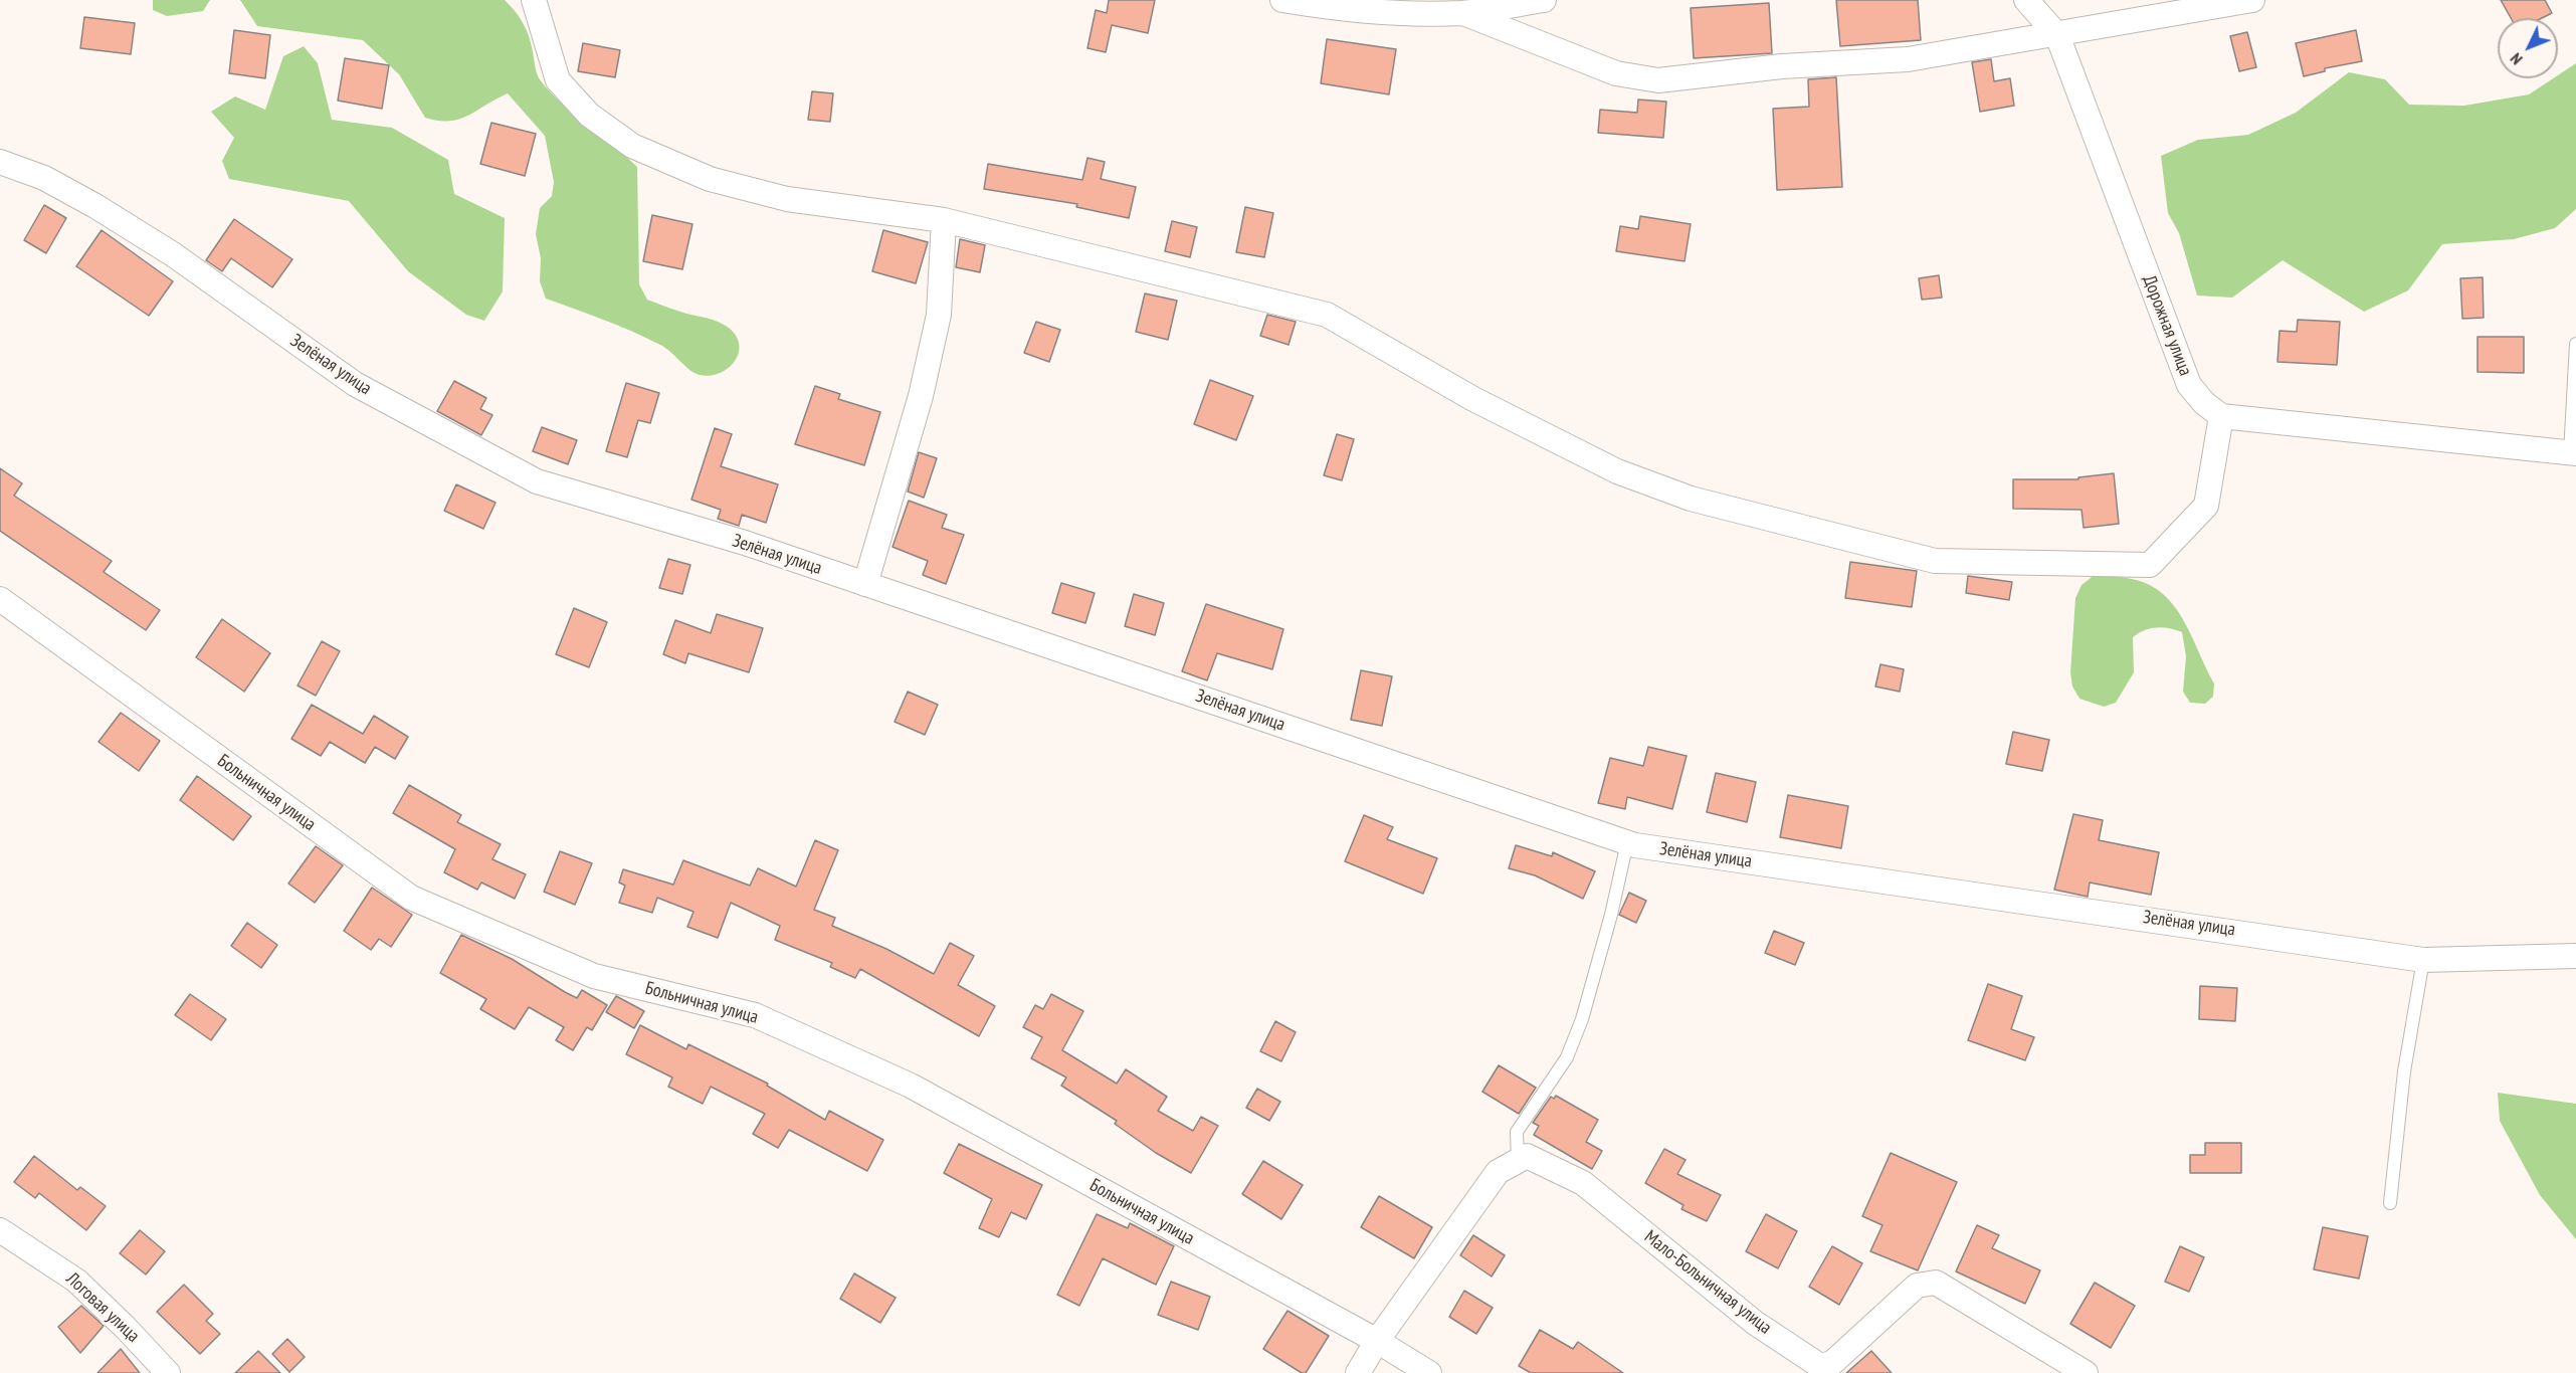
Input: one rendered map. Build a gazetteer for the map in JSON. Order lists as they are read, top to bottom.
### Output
{
  "streets": {
    "street": [
      "Дорожная улица",
      "Зелёная улица",
      "Больничная улица",
      "Мало-Больничная улица",
      "Логовая улица"
    ]
  },
  "north": "bottom left"
}
